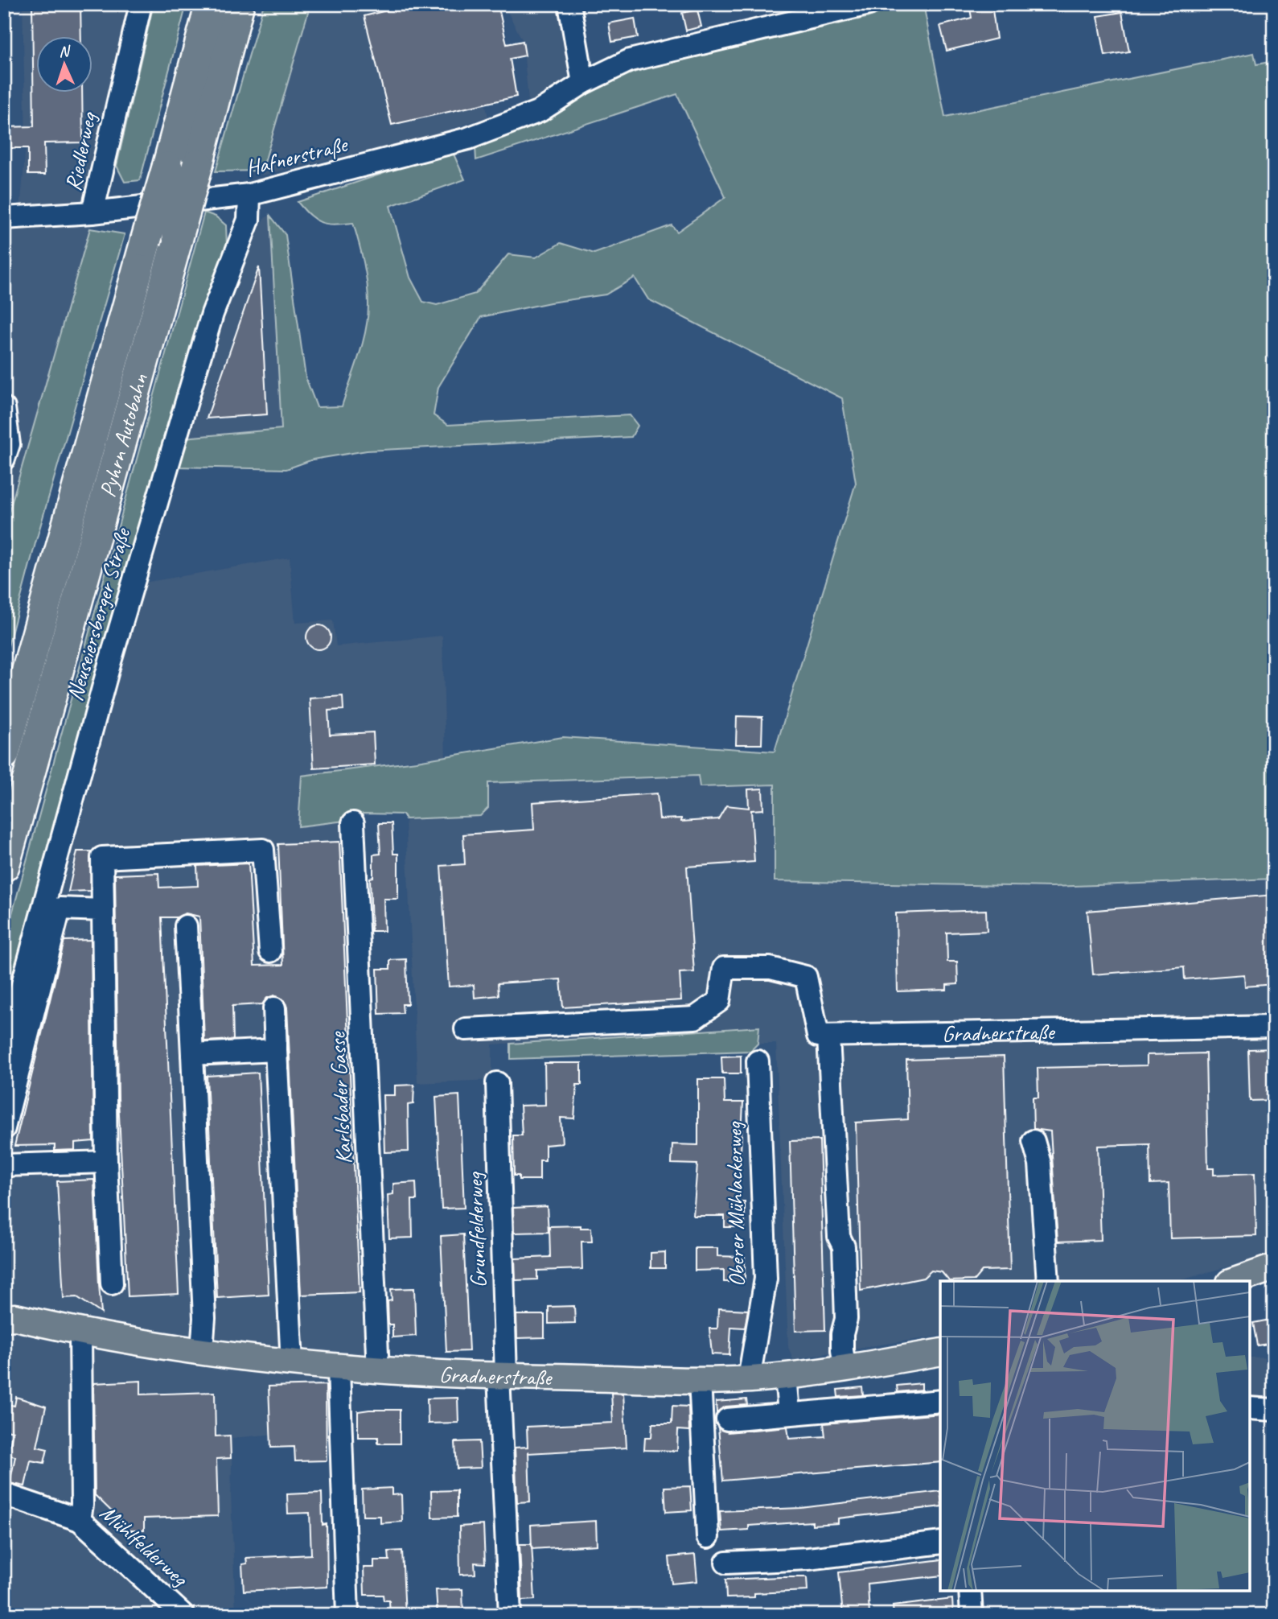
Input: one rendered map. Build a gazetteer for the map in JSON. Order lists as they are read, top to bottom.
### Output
{
  "streets": {
    "highway": ["Pyhrn Autobahn"],
    "main road": ["Gradnerstraße"],
    "street": [
      "Riedlerweg",
      "Hafnerstraße",
      "Neuseiersberger Straße",
      "Karlsbader Gasse",
      "Oberer Mühlackerweg",
      "Grundfelderweg",
      "Mühlfelderweg"
    ]
  },
  "crossings": [
    ["Riedlerweg", "Hafnerstraße"],
    ["Hafnerstraße", "Neuseiersberger Straße"],
    ["Gradnerstraße", "Karlsbader Gasse"],
    ["Gradnerstraße", "Oberer Mühlackerweg"],
    ["Gradnerstraße", "Grundfelderweg"]
  ],
  "north": "top"
}
